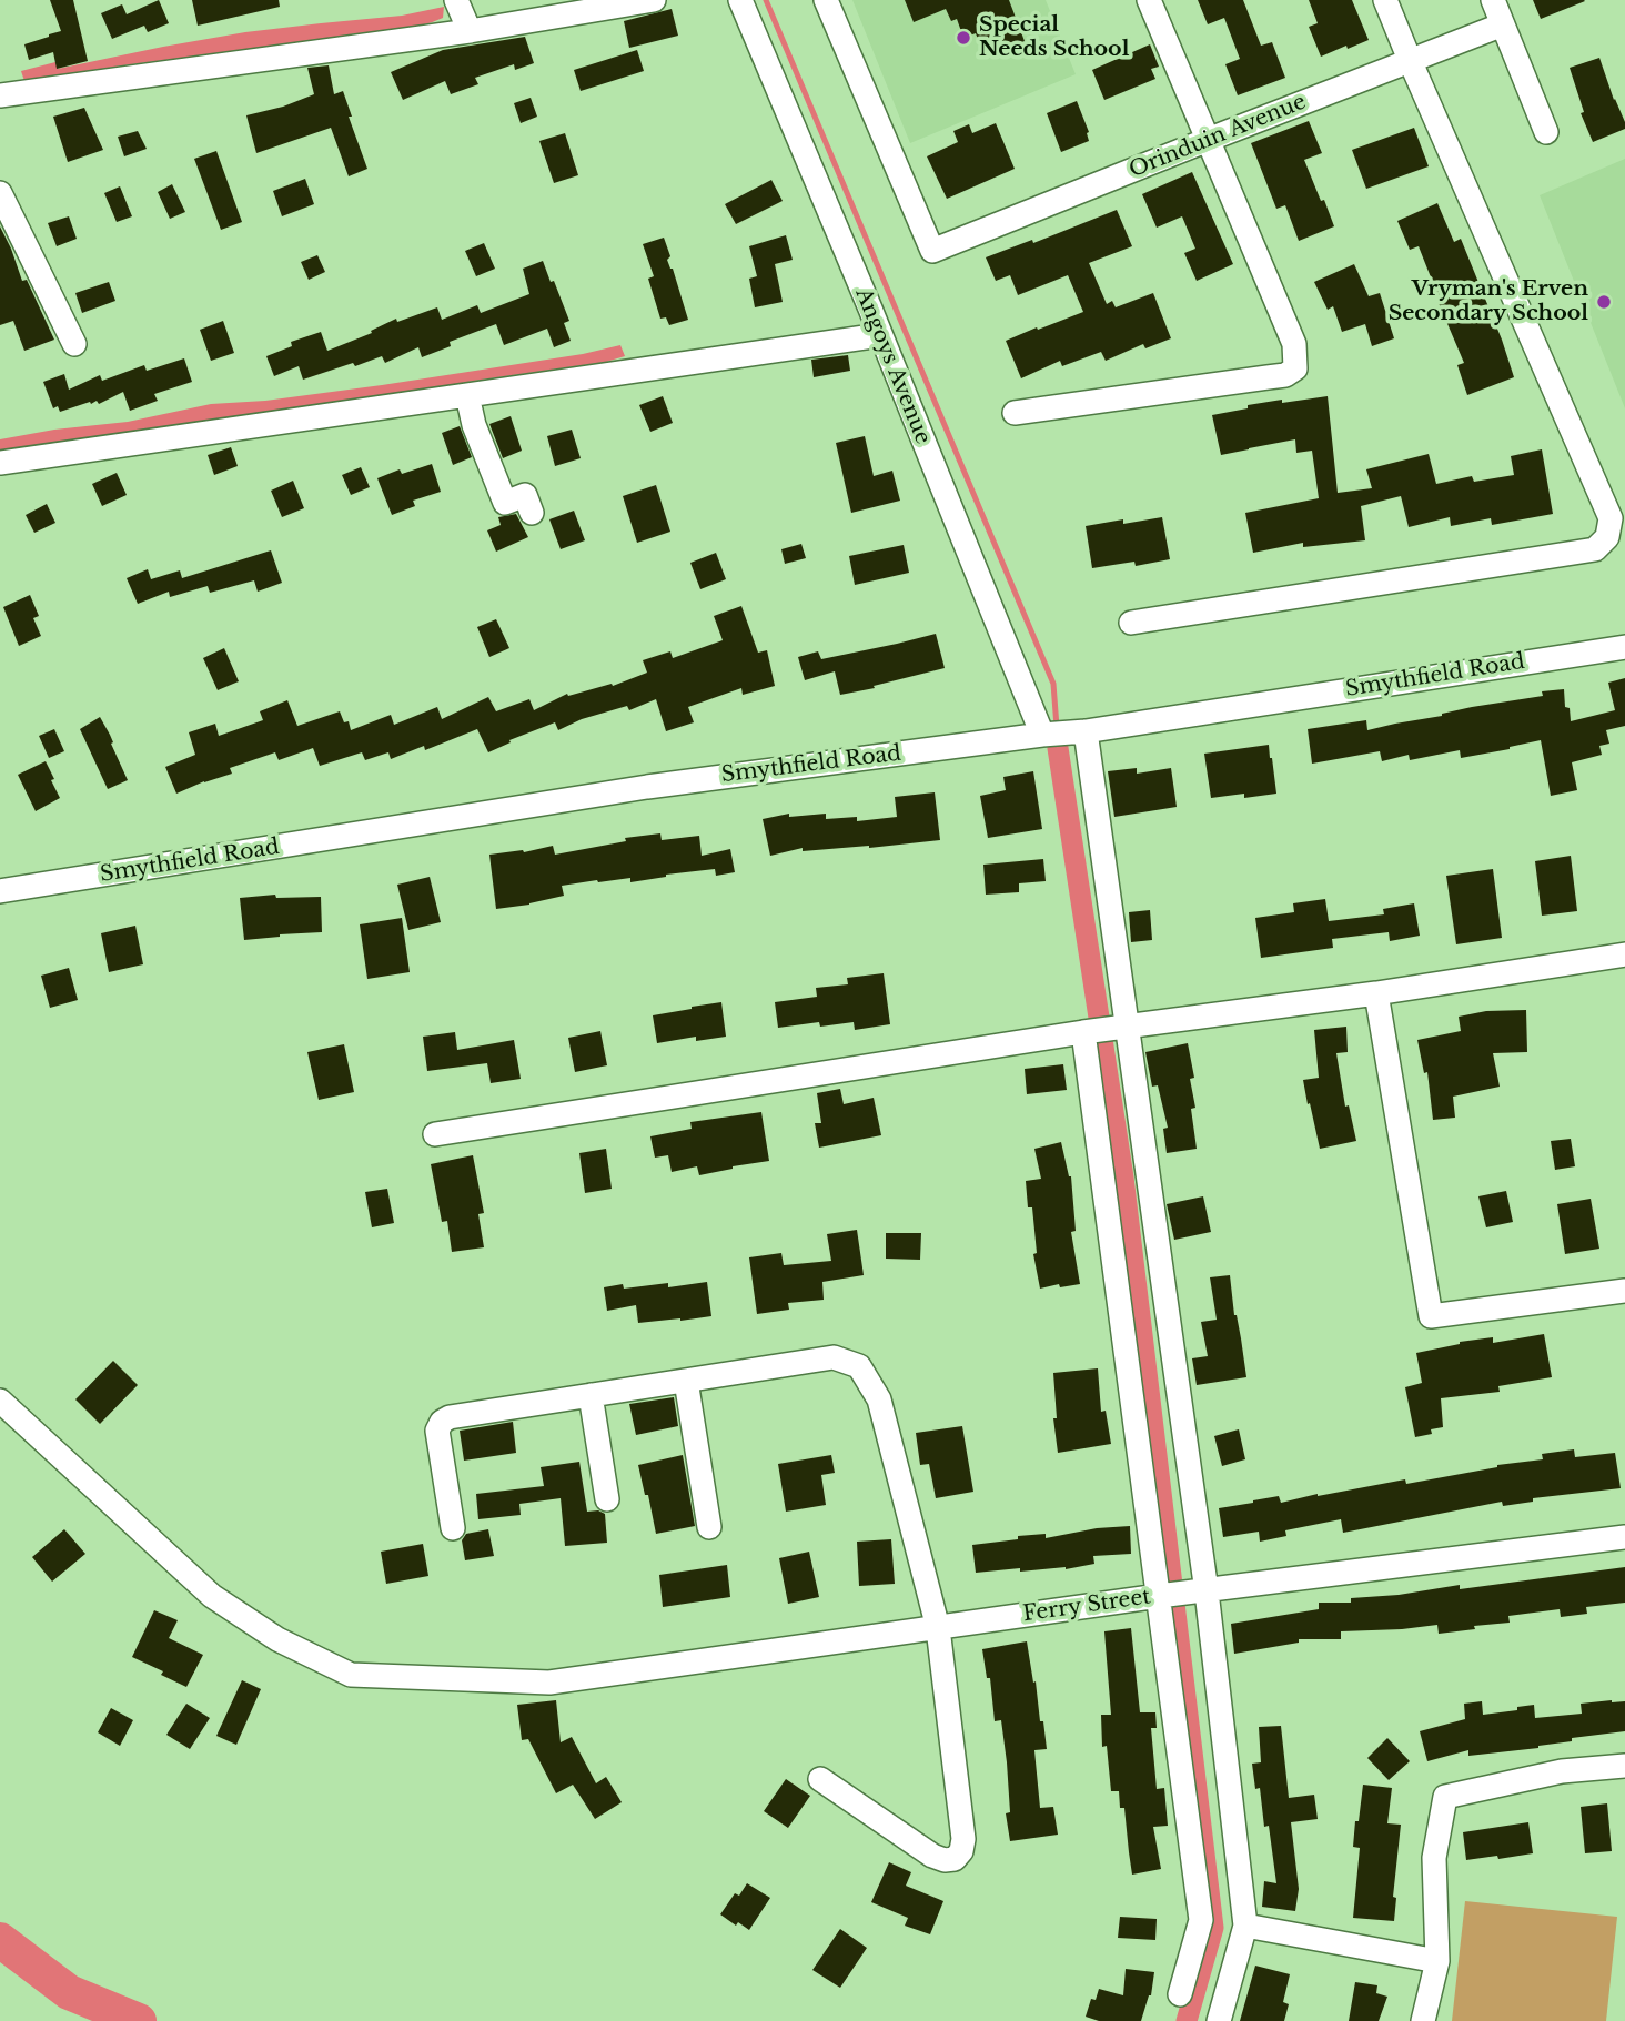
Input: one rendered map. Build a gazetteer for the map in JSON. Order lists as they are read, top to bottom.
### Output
{
  "streets": {
    "street": [
      "Orinduin Avenue",
      "Angoys Avenue",
      "Smythfield Road",
      "Ferry Street"
    ]
  },
  "crossings": [
    ["Angoys Avenue", "Smythfield Road"]
  ],
  "places": ["Special Needs School", "Vryman's Erven Secondary School"]
}
